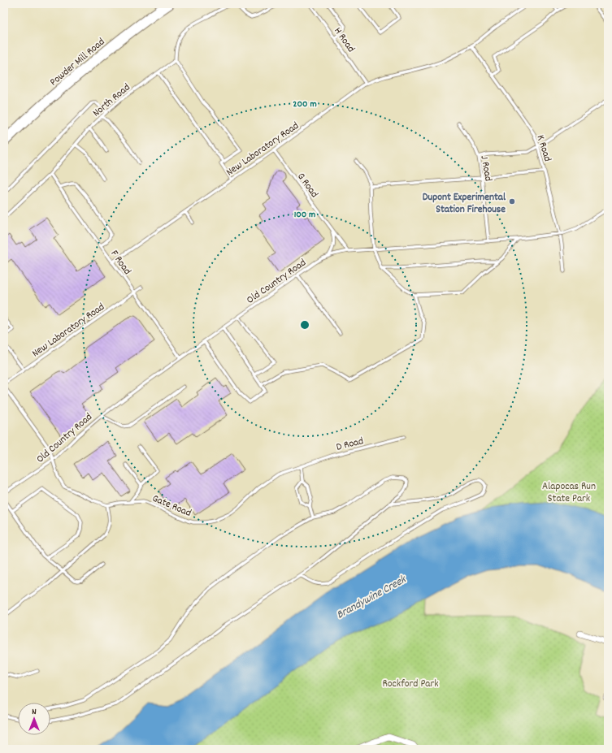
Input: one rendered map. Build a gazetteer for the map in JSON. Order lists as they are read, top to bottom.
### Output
{
  "streets": {
    "highway": ["Powder Mill Road"],
    "lane": [
      "H Road",
      "North Road",
      "New Laboratory Road",
      "K Road",
      "J Road",
      "G Road",
      "F Road",
      "Old Country Road",
      "D Road",
      "Gate Road"
    ]
  },
  "crossings": [
    ["H Road", "New Laboratory Road"],
    ["North Road", "F Road"],
    ["New Laboratory Road", "K Road"],
    ["New Laboratory Road", "G Road"],
    ["New Laboratory Road", "F Road"],
    ["K Road", "Old Country Road"],
    ["J Road", "Old Country Road"],
    ["G Road", "Old Country Road"],
    ["F Road", "Old Country Road"],
    ["Old Country Road", "Gate Road"],
    ["D Road", "Gate Road"]
  ],
  "water": ["Brandywine Creek"],
  "parks": ["Alapocas Run State Park", "Rockford Park"],
  "places": ["Dupont Experimental Station Firehouse"],
  "north": "top",
  "rings": ["200 m", "100 m"]
}
